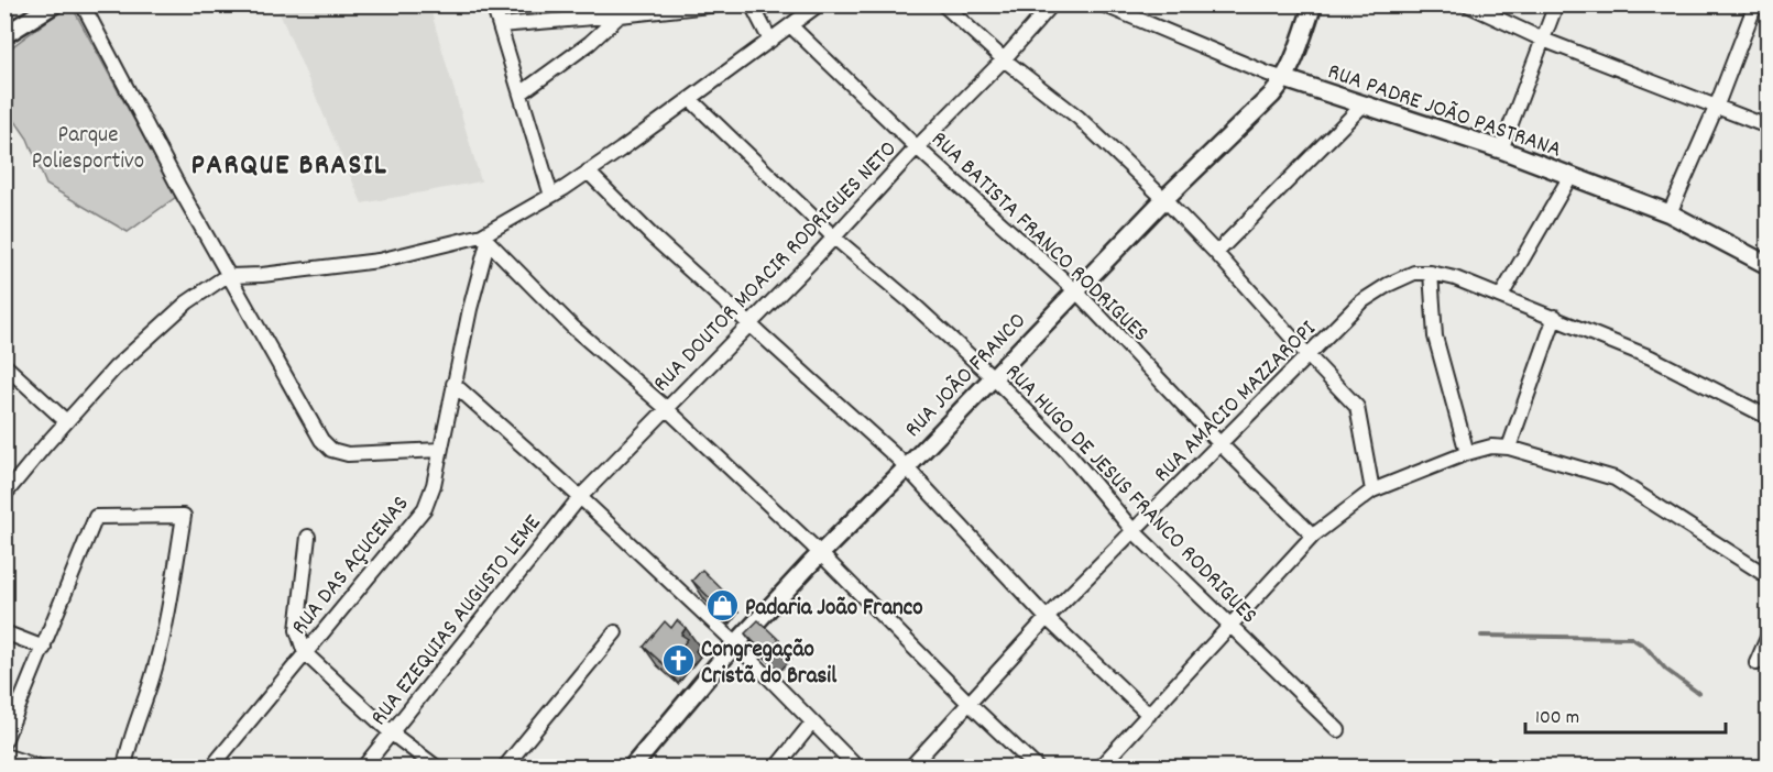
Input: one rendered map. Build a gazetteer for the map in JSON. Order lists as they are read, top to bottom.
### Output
{
  "streets": {
    "street": [
      "RUA PADRE JOÃO PASTRANA",
      "RUA BATISTA FRANCO RODRIGUES",
      "RUA DOUTOR MOACIR RODRIGUES NETO",
      "RUA JOÃO FRANCO",
      "RUA AMACIO MAZZAROPI",
      "RUA HUGO DE JESUS FRANCO RODRIGUES",
      "RUA DAS AÇUCENAS",
      "RUA EZEQUIAS AUGUSTO LEME"
    ]
  },
  "crossings": [
    ["RUA PADRE JOÃO PASTRANA", "RUA JOÃO FRANCO"],
    ["RUA BATISTA FRANCO RODRIGUES", "RUA DOUTOR MOACIR RODRIGUES NETO"],
    ["RUA BATISTA FRANCO RODRIGUES", "RUA JOÃO FRANCO"],
    ["RUA BATISTA FRANCO RODRIGUES", "RUA AMACIO MAZZAROPI"],
    ["RUA DOUTOR MOACIR RODRIGUES NETO", "RUA HUGO DE JESUS FRANCO RODRIGUES"],
    ["RUA DOUTOR MOACIR RODRIGUES NETO", "RUA EZEQUIAS AUGUSTO LEME"],
    ["RUA JOÃO FRANCO", "RUA HUGO DE JESUS FRANCO RODRIGUES"],
    ["RUA AMACIO MAZZAROPI", "RUA HUGO DE JESUS FRANCO RODRIGUES"]
  ],
  "districts": ["PARQUE BRASIL"],
  "parks": ["Parque Poliesportivo"],
  "places": {
    "shop": ["Padaria João Franco"],
    "church": ["Congregação Cristã do Brasil"]
  },
  "scale_bar": "100 m"
}
